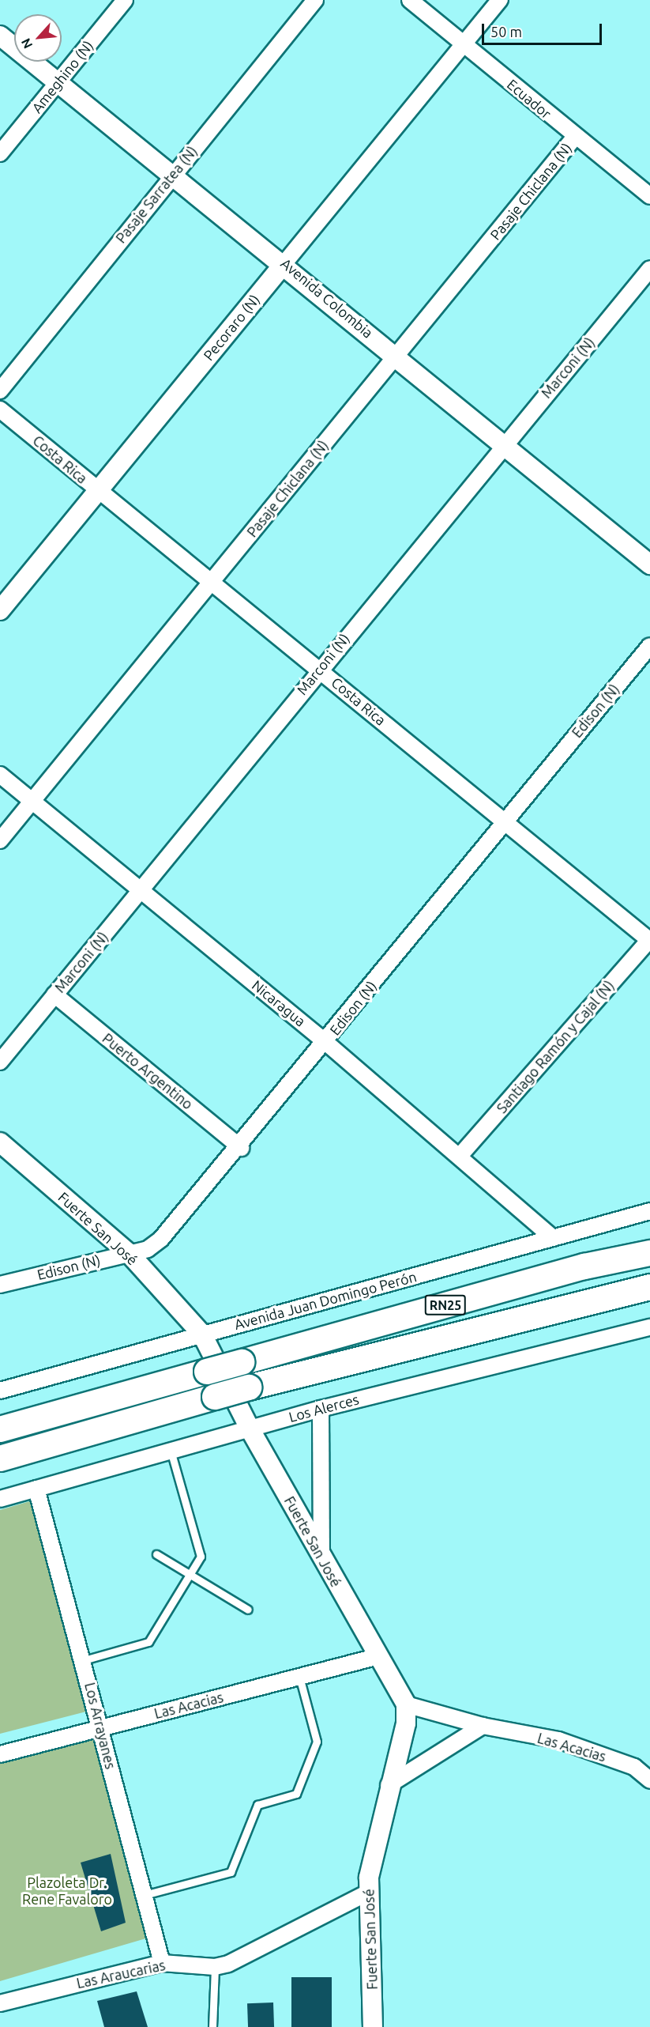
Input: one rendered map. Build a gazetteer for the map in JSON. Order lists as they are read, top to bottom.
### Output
{
  "streets": {
    "highway": ["RN25"],
    "street": [
      "Ameghino (N)",
      "Ecuador",
      "Pasaje Chiclana (N)",
      "Pasaje Sarratea (N)",
      "Avenida Colombia",
      "Pecoraro (N)",
      "Marconi (N)",
      "Costa Rica",
      "Edison (N)",
      "Nicaragua",
      "Santiago Ramón y Cajal (N)",
      "Puerto Argentino",
      "Fuerte San José",
      "Avenida Juan Domingo Perón",
      "Los Alerces",
      "Las Acacias",
      "Los Arrayanes",
      "Las Araucarias"
    ]
  },
  "crossings": [
    ["Ameghino (N)", "Avenida Colombia"],
    ["Ecuador", "Pasaje Chiclana (N)"],
    ["Ecuador", "Pecoraro (N)"],
    ["Pasaje Chiclana (N)", "Avenida Colombia"],
    ["Pasaje Chiclana (N)", "Costa Rica"],
    ["Pasaje Chiclana (N)", "Nicaragua"],
    ["Pasaje Sarratea (N)", "Avenida Colombia"],
    ["Avenida Colombia", "Pecoraro (N)"],
    ["Avenida Colombia", "Marconi (N)"],
    ["Pecoraro (N)", "Costa Rica"],
    ["Marconi (N)", "Costa Rica"],
    ["Marconi (N)", "Nicaragua"],
    ["Marconi (N)", "Puerto Argentino"],
    ["Costa Rica", "Edison (N)"],
    ["Costa Rica", "Santiago Ramón y Cajal (N)"],
    ["Edison (N)", "Nicaragua"],
    ["Edison (N)", "Puerto Argentino"],
    ["Edison (N)", "Fuerte San José"],
    ["Nicaragua", "Santiago Ramón y Cajal (N)"],
    ["Nicaragua", "Avenida Juan Domingo Perón"],
    ["Fuerte San José", "Avenida Juan Domingo Perón"],
    ["Fuerte San José", "Los Alerces"],
    ["Fuerte San José", "Las Acacias"],
    ["Los Alerces", "Los Arrayanes"],
    ["Las Acacias", "Los Arrayanes"],
    ["Los Arrayanes", "Las Araucarias"]
  ],
  "parks": ["Plazoleta Dr. Rene Favaloro"],
  "scale_bar": "50 m",
  "north": "bottom left"
}
